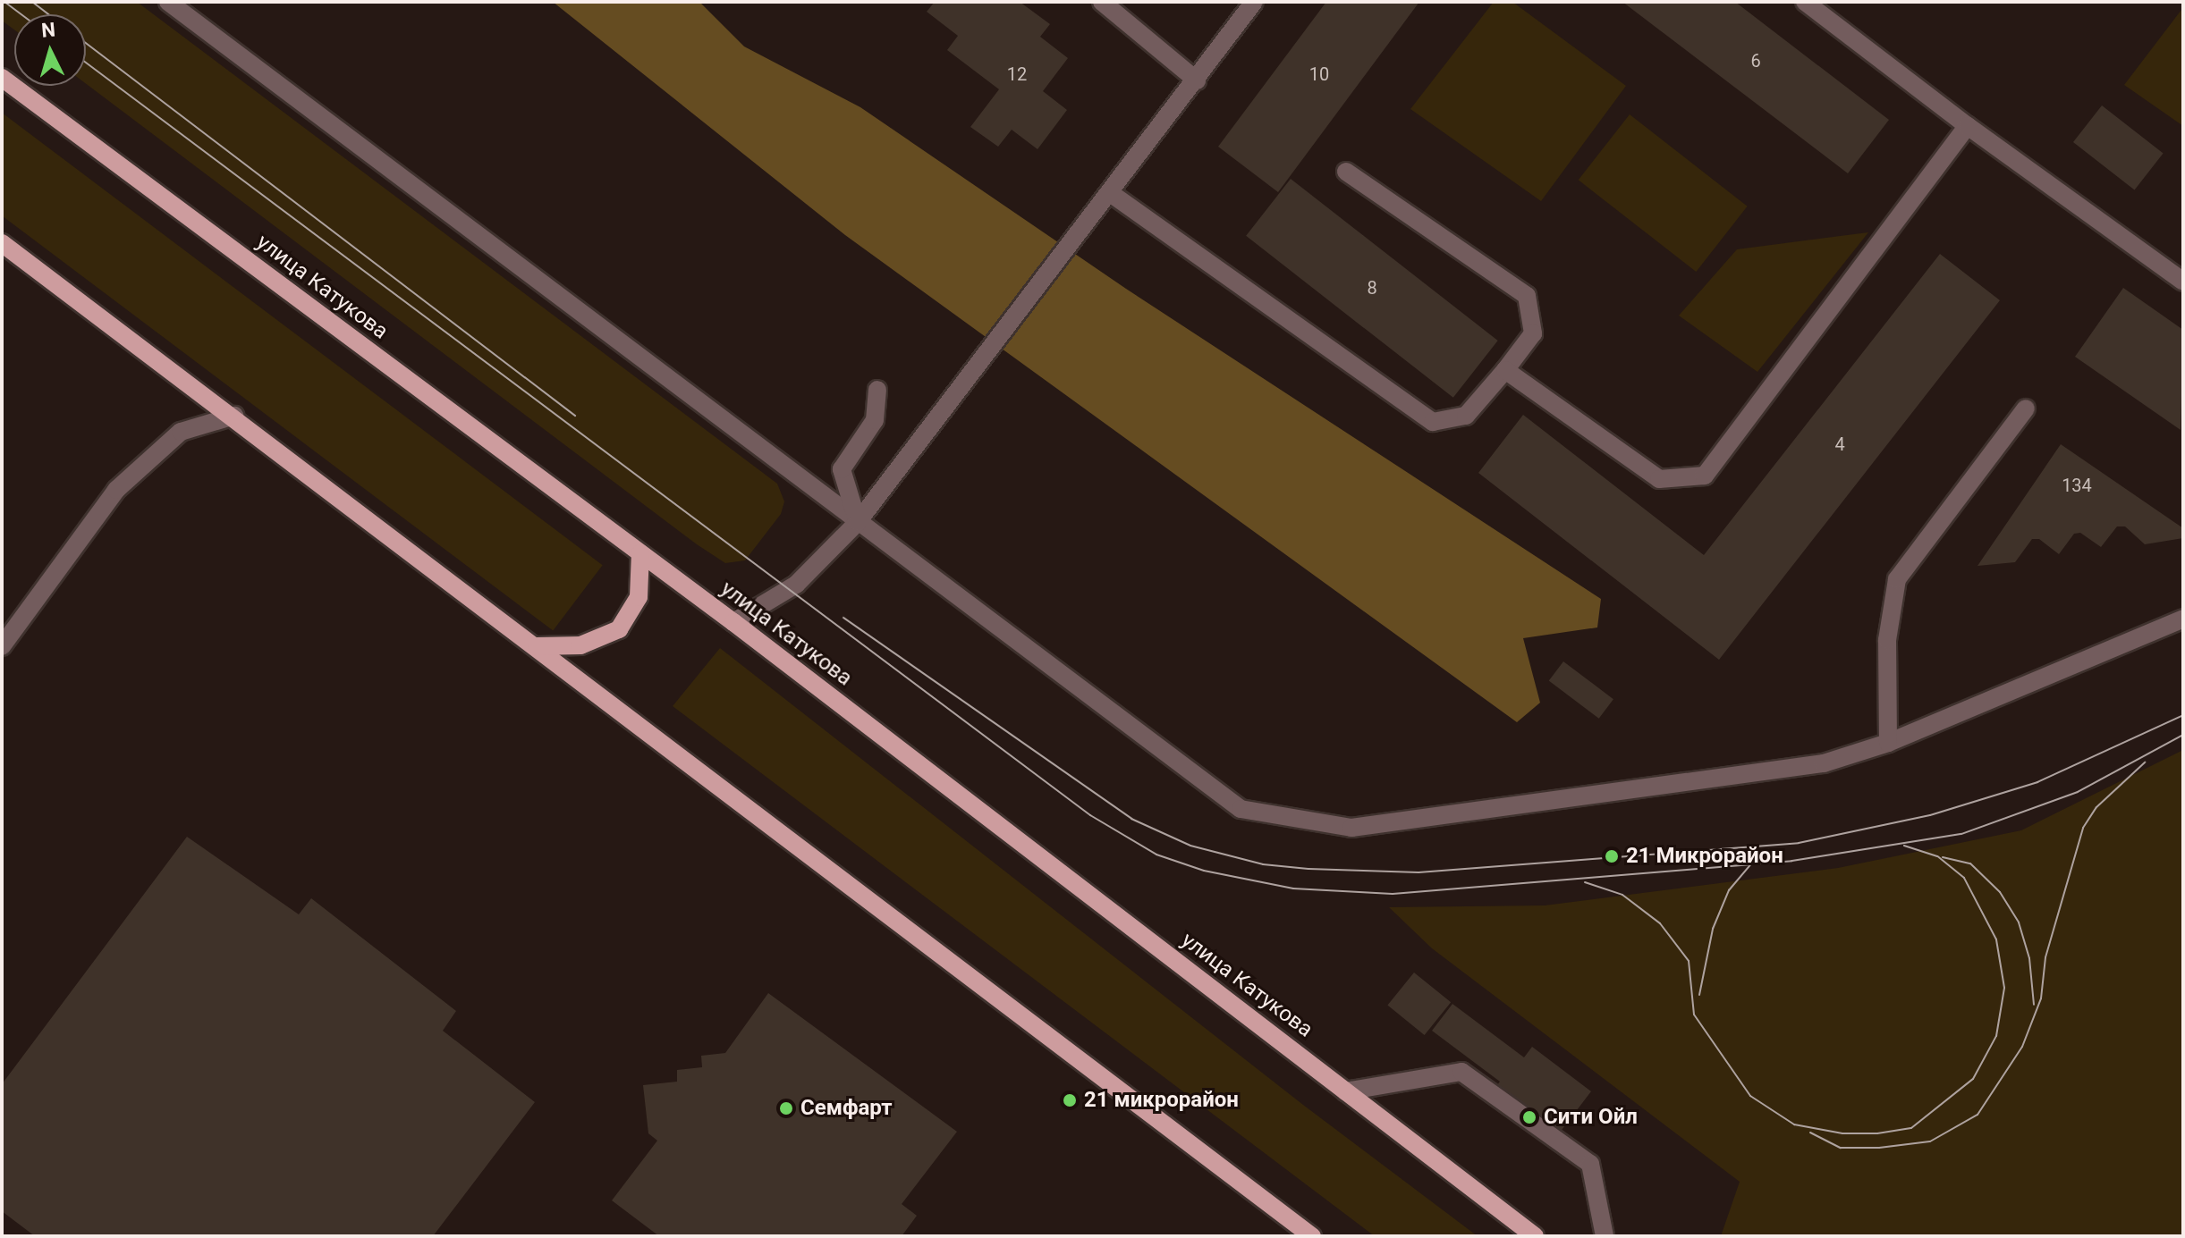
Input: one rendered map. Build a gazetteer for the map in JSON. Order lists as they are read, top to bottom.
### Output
{
  "streets": {
    "main road": ["улица Катукова"]
  },
  "places": [
    "21 Микрорайон",
    "21 микрорайон",
    "Семфарт",
    "Сити Ойл"
  ],
  "house_numbers": [
    "6",
    "12",
    "10",
    "8",
    "4",
    "134"
  ],
  "north": "top"
}
